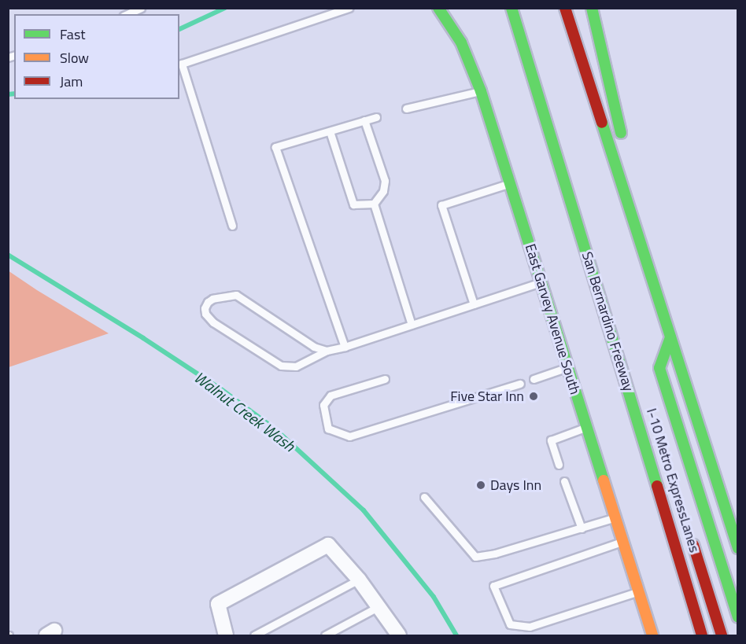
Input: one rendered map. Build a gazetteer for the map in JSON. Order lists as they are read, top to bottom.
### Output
{
  "streets": {
    "main road": ["East Garvey Avenue South", "San Bernardino Freeway", "I-10 Metro ExpressLanes"]
  },
  "water": ["Walnut Creek Wash"],
  "places": ["Five Star Inn", "Days Inn"],
  "legend": ["Fast", "Slow", "Jam"]
}
